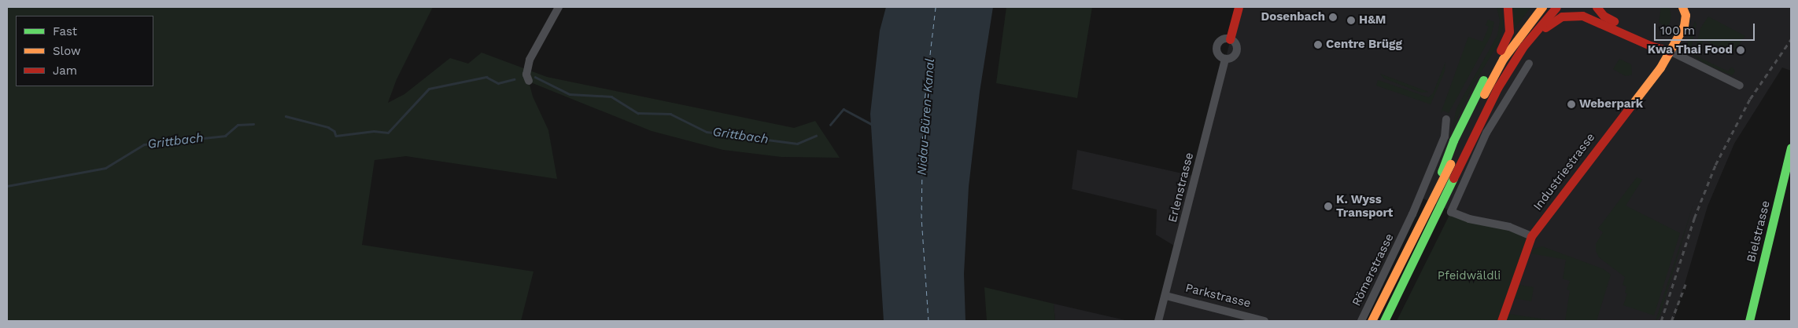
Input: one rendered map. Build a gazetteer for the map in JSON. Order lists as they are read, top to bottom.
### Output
{
  "streets": {
    "main road": ["Industriestrasse", "Bielstrasse"],
    "street": ["Erlenstrasse", "Römerstrasse", "Parkstrasse"]
  },
  "crossings": [
    ["Erlenstrasse", "Parkstrasse"]
  ],
  "water": ["Nidau-Büren-Kanal", "Grittbach"],
  "parks": ["Pfeidwäldli"],
  "places": [
    "Dosenbach",
    "H&M",
    "Centre Brügg",
    "Kwa Thai Food",
    "Weberpark",
    "K. Wyss Transport"
  ],
  "legend": ["Fast", "Slow", "Jam"],
  "scale_bar": "100 m"
}
